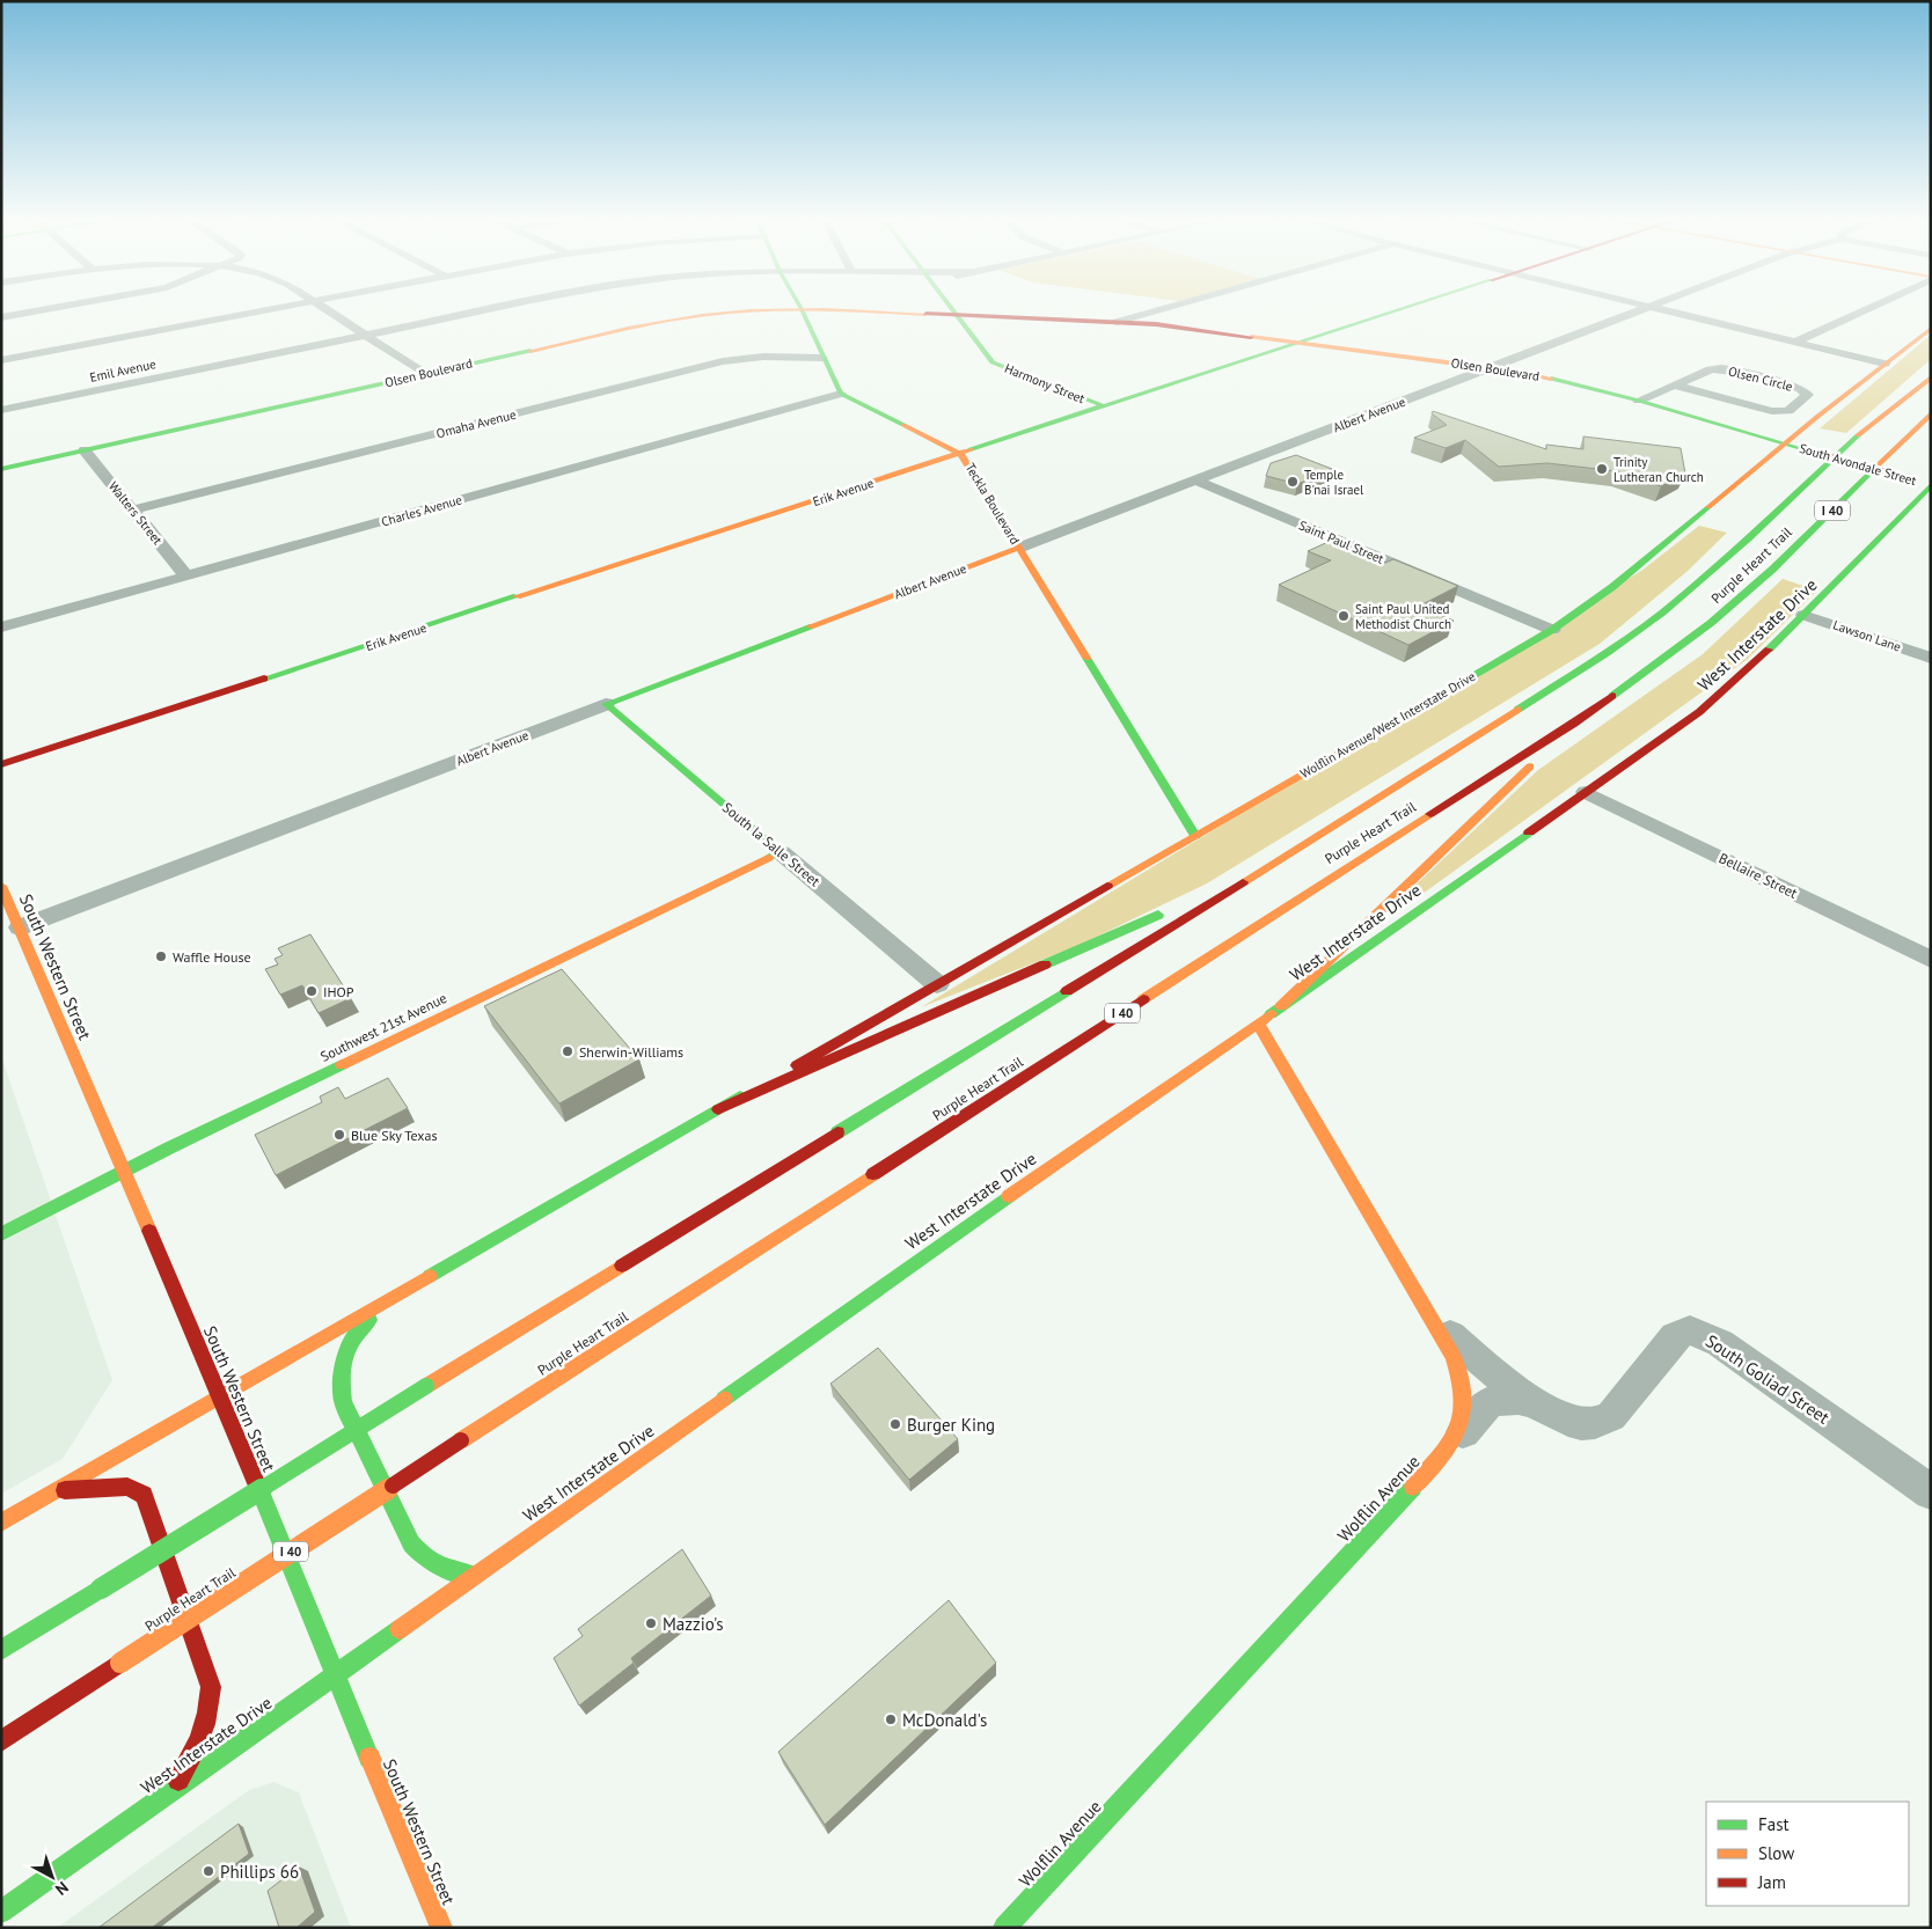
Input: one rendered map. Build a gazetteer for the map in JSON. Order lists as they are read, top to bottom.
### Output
{
  "streets": {
    "main road": [
      "Olsen Boulevard",
      "Harmony Street",
      "Albert Avenue",
      "South Avondale Street",
      "Erik Avenue",
      "Teckla Boulevard",
      "I 40",
      "Purple Heart Trail",
      "West Interstate Drive",
      "Wolflin Avenue/West Interstate Drive",
      "South la Salle Street",
      "South Western Street",
      "Southwest 21st Avenue",
      "Wolflin Avenue"
    ],
    "street": [
      "Emil Avenue",
      "Olsen Circle",
      "Omaha Avenue",
      "Charles Avenue",
      "Walters Street",
      "Saint Paul Street",
      "Lawson Lane",
      "Bellaire Street",
      "South Goliad Street"
    ]
  },
  "crossings": [
    ["Olsen Boulevard", "Olsen Circle"],
    ["Olsen Boulevard", "Harmony Street"],
    ["Olsen Boulevard", "Albert Avenue"],
    ["Olsen Boulevard", "South Avondale Street"],
    ["Olsen Boulevard", "Erik Avenue"],
    ["Olsen Boulevard", "Walters Street"],
    ["Olsen Boulevard", "Wolflin Avenue/West Interstate Drive"],
    ["Harmony Street", "Erik Avenue"],
    ["Albert Avenue", "Teckla Boulevard"],
    ["Albert Avenue", "Saint Paul Street"],
    ["Albert Avenue", "South la Salle Street"],
    ["Albert Avenue", "South Western Street"],
    ["Omaha Avenue", "Walters Street"],
    ["South Avondale Street", "West Interstate Drive"],
    ["South Avondale Street", "Wolflin Avenue/West Interstate Drive"],
    ["Erik Avenue", "Teckla Boulevard"],
    ["Teckla Boulevard", "Charles Avenue"],
    ["Teckla Boulevard", "Wolflin Avenue/West Interstate Drive"],
    ["Charles Avenue", "Walters Street"],
    ["Saint Paul Street", "Wolflin Avenue/West Interstate Drive"],
    ["West Interstate Drive", "Lawson Lane"],
    ["West Interstate Drive", "Bellaire Street"],
    ["West Interstate Drive", "South Western Street"],
    ["West Interstate Drive", "Wolflin Avenue"],
    ["South la Salle Street", "Southwest 21st Avenue"],
    ["South Western Street", "Southwest 21st Avenue"],
    ["South Goliad Street", "Wolflin Avenue"]
  ],
  "places": [
    "Trinity Lutheran Church",
    "Temple B'nai Israel",
    "Saint Paul United Methodist Church",
    "Waffle House",
    "IHOP",
    "Sherwin-Williams",
    "Blue Sky Texas",
    "Burger King",
    "Mazzio's",
    "McDonald's",
    "Phillips 66"
  ],
  "legend": ["Fast", "Slow", "Jam"],
  "north": "bottom right"
}
